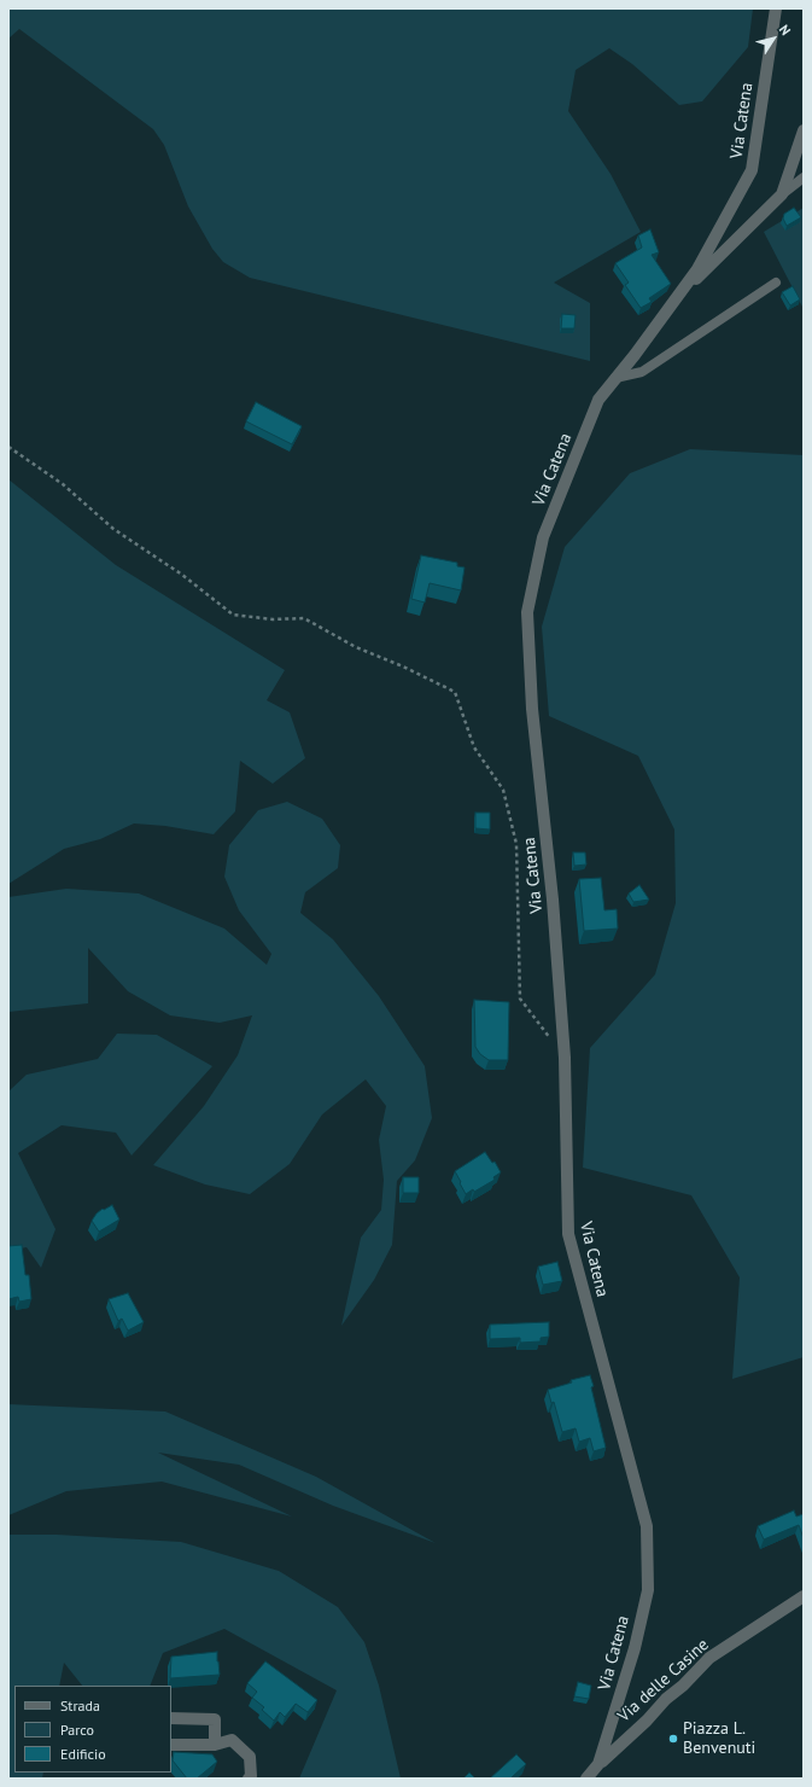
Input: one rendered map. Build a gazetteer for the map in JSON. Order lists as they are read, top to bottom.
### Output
{
  "streets": {
    "street": ["Via Catena", "Via delle Casine"]
  },
  "crossings": [
    ["Via Catena", "Via delle Casine"]
  ],
  "places": ["Piazza L. Benvenuti"],
  "legend": ["Strada", "Parco", "Edificio"],
  "north": "top right"
}
